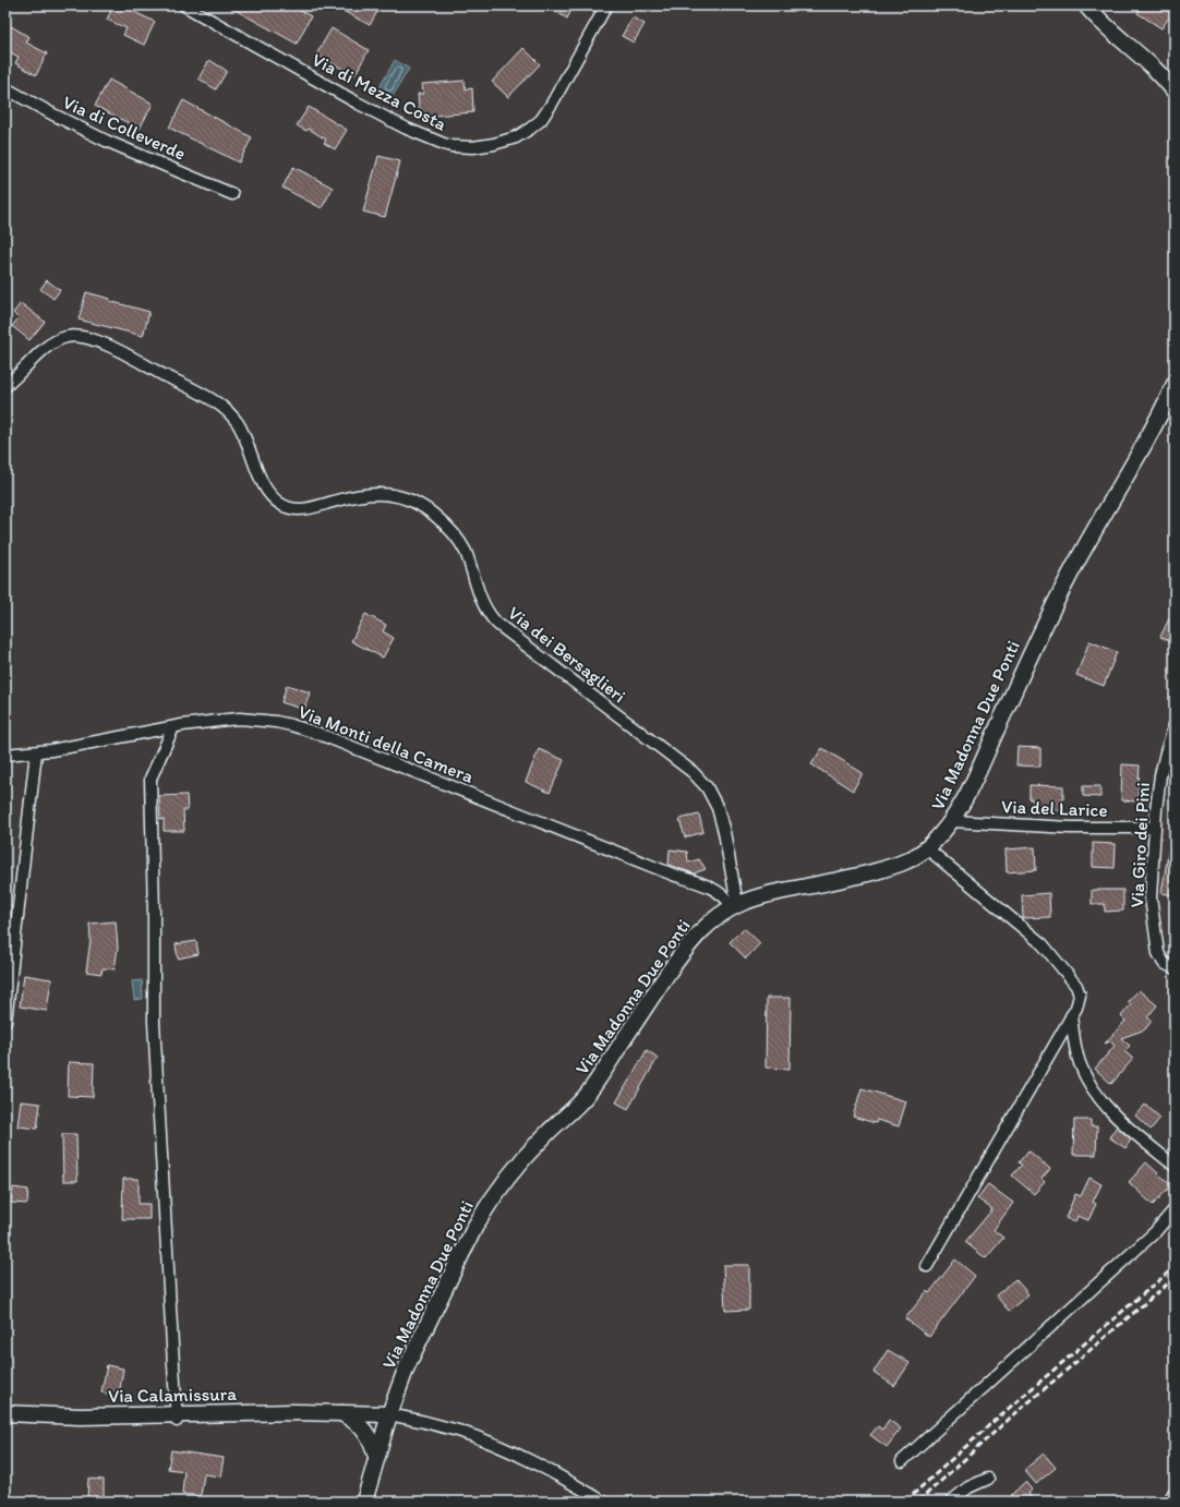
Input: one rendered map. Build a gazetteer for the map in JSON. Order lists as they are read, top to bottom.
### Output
{
  "streets": {
    "main road": ["Via Madonna Due Ponti", "Via Calamissura"],
    "street": [
      "Via di Mezza Costa",
      "Via di Colleverde",
      "Via dei Bersaglieri",
      "Via Monti della Camera",
      "Via del Larice",
      "Via Giro dei Pini"
    ]
  },
  "crossings": [
    ["Via dei Bersaglieri", "Via Madonna Due Ponti"],
    ["Via dei Bersaglieri", "Via Monti della Camera"],
    ["Via Madonna Due Ponti", "Via Monti della Camera"],
    ["Via Madonna Due Ponti", "Via del Larice"],
    ["Via Madonna Due Ponti", "Via Calamissura"],
    ["Via del Larice", "Via Giro dei Pini"]
  ]
}
